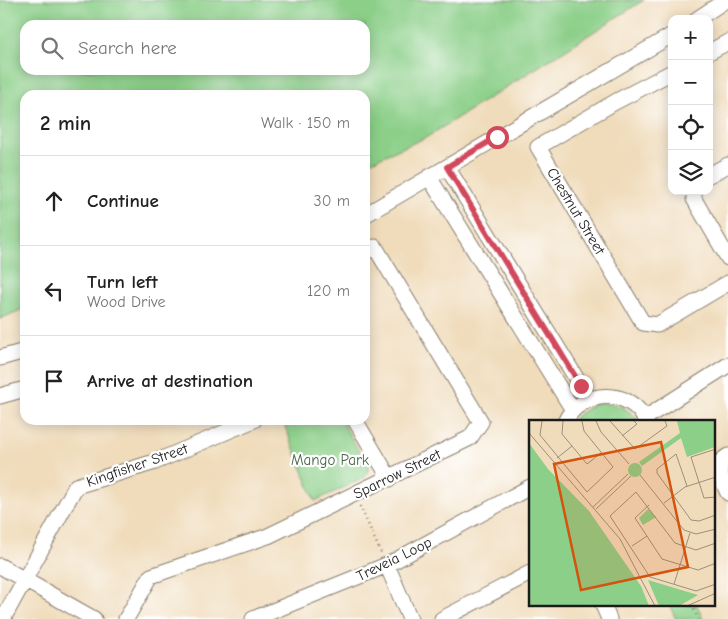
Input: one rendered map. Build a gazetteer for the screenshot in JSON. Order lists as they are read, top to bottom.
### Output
{
  "streets": {
    "street": [
      "Chestnut Street",
      "Kingfisher Street",
      "Sparrow Street",
      "Treveia Loop"
    ]
  },
  "parks": ["Mango Park"],
  "page": {
    "map_buttons": ["+", "−"],
    "search": "Search here",
    "heading": ["2 min", "Walk · 150 m"],
    "list": [
      ["Continue", "30 m"],
      ["Turn left", "Wood Drive", "120 m"],
      "Arrive at destination"
    ]
  }
}
